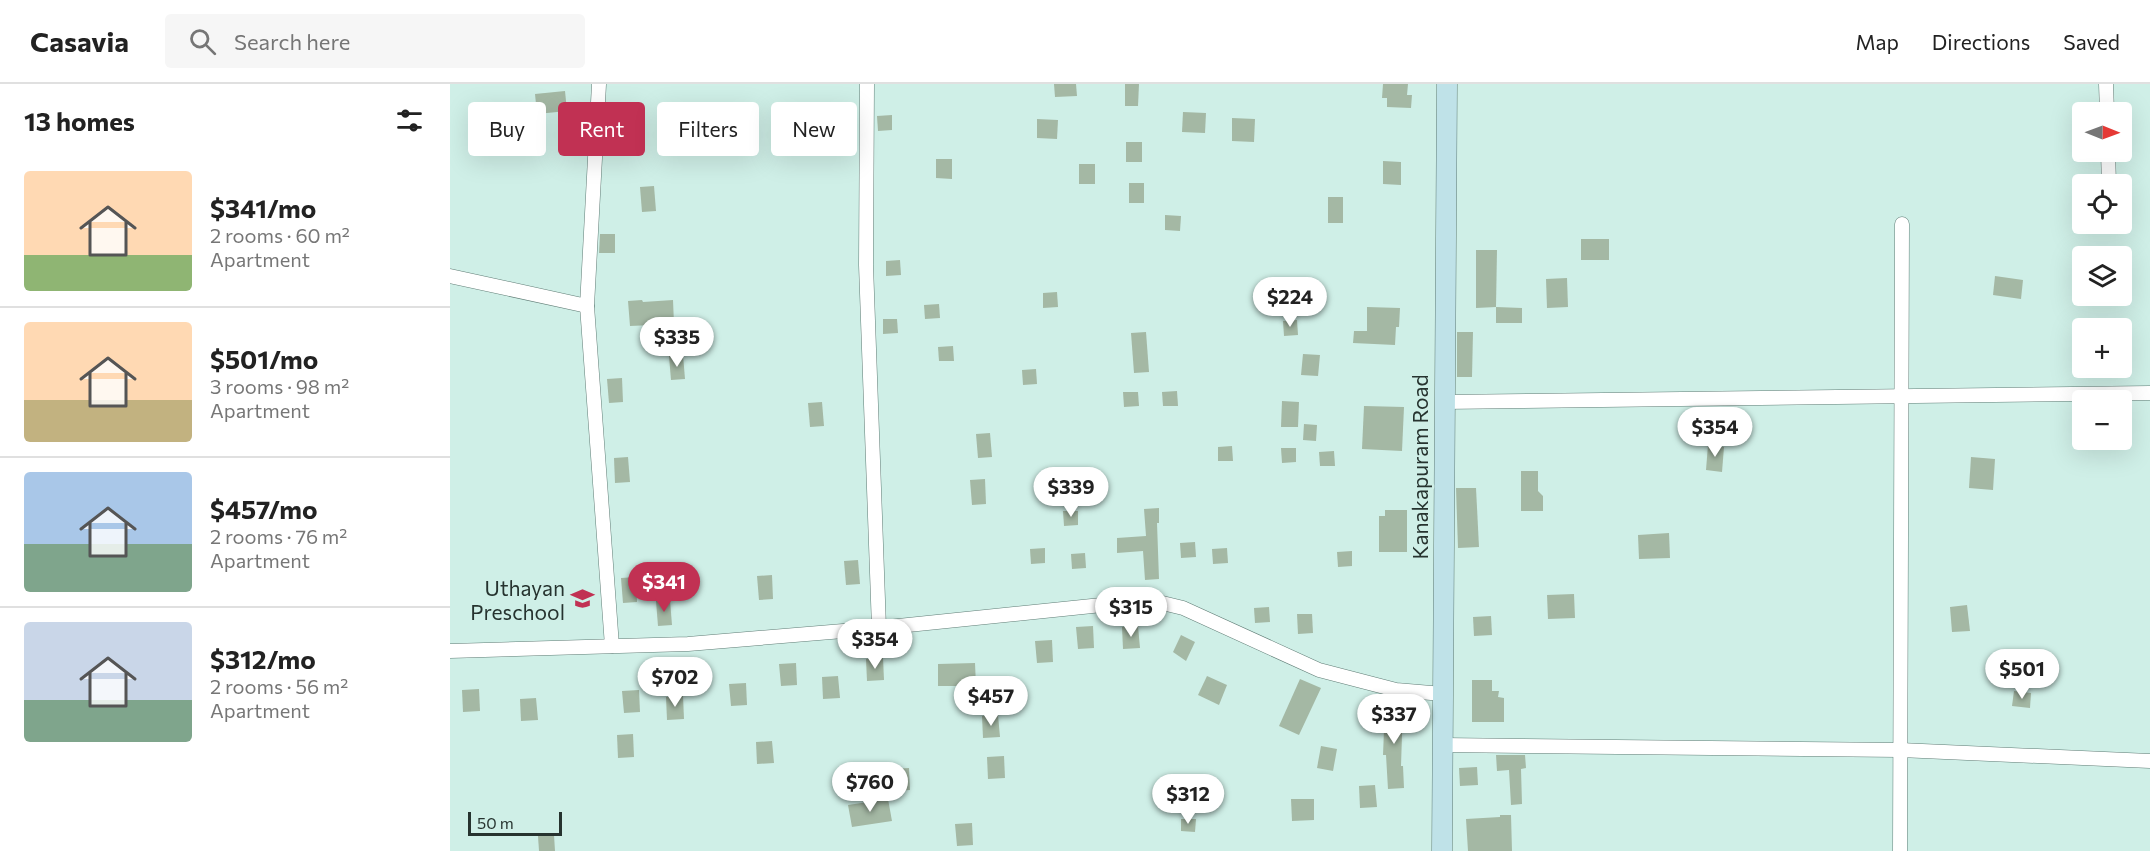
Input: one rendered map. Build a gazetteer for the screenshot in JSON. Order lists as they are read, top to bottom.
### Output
{
  "streets": {
    "street": ["Kanakapuram Road"]
  },
  "places": {
    "school or university": ["Uthayan Preschool"]
  },
  "scale_bar": "50 m",
  "north": "right",
  "page": {
    "header": "Casavia",
    "search": "Search here",
    "nav": ["Map", "Directions", "Saved"],
    "heading": "13 homes",
    "map_buttons": ["+", "−"],
    "chip": [
      "Buy",
      "Rent",
      "Filters",
      "New"
    ],
    "list": [
      {
        "name": "$341/mo",
        "note": "2 rooms · 60 m² · Apartment"
      },
      {
        "name": "$501/mo",
        "note": "3 rooms · 98 m² · Apartment"
      },
      {
        "name": "$457/mo",
        "note": "2 rooms · 76 m² · Apartment"
      },
      {
        "name": "$312/mo",
        "note": "2 rooms · 56 m² · Apartment"
      }
    ],
    "price": [
      "$224",
      "$335",
      "$354",
      "$339",
      "$341",
      "$315",
      "$354",
      "$501",
      "$702",
      "$457",
      "$337",
      "$760",
      "$312"
    ],
    "scale": "50 m"
  }
}
